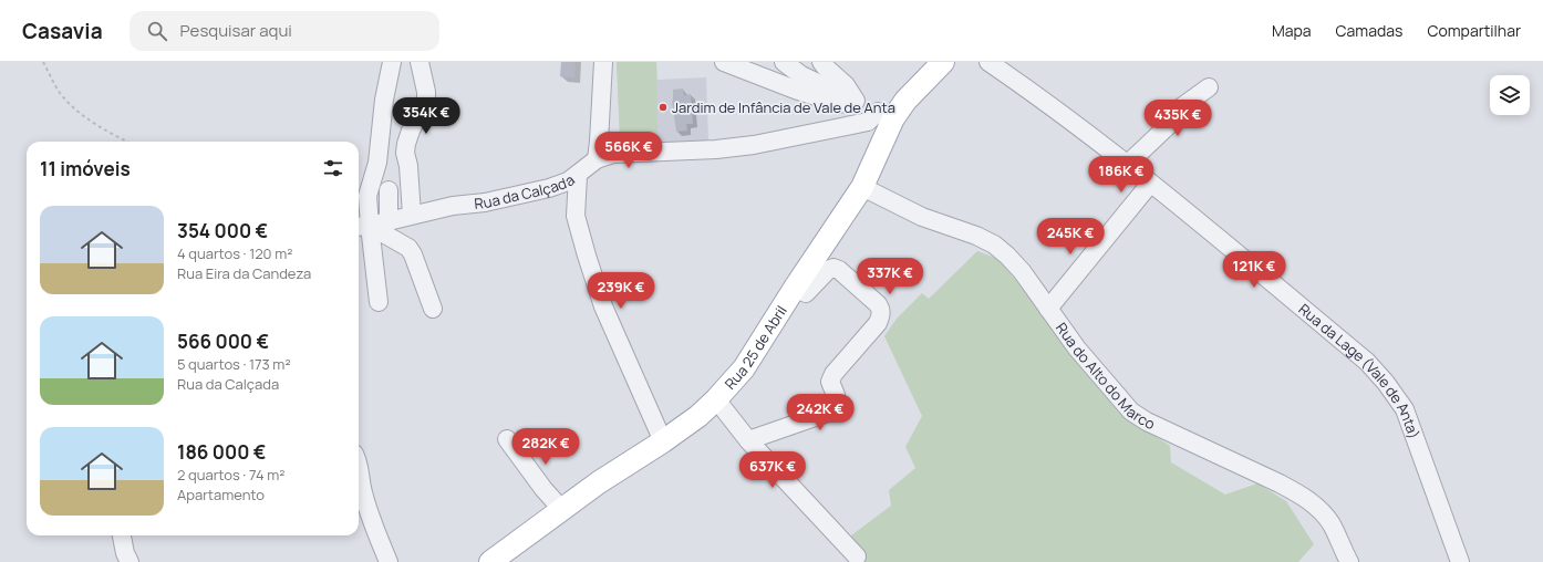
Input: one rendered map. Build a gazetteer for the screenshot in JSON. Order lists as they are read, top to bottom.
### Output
{
  "streets": {
    "main road": ["Rua 25 de Abril"],
    "street": ["Rua da Calçada", "Rua do Alto do Marco", "Rua da Lage (Vale de Anta)"]
  },
  "crossings": [
    ["Rua da Calçada", "Rua 25 de Abril"],
    ["Rua 25 de Abril", "Rua do Alto do Marco"]
  ],
  "places": ["Jardim de Infância de Vale de Anta"],
  "page": {
    "header": "Casavia",
    "search": "Pesquisar aqui",
    "nav": ["Mapa", "Camadas", "Compartilhar"],
    "price": [
      "354K €",
      "435K €",
      "566K €",
      "186K €",
      "245K €",
      "121K €",
      "337K €",
      "239K €",
      "242K €",
      "282K €",
      "637K €"
    ],
    "heading": "11 imóveis",
    "list": [
      {
        "name": "354 000 €",
        "note": "4 quartos · 120 m² · Rua Eira da Candeza"
      },
      {
        "name": "566 000 €",
        "note": "5 quartos · 173 m² · Rua da Calçada"
      },
      {
        "name": "186 000 €",
        "note": "2 quartos · 74 m² · Apartamento"
      }
    ]
  }
}
